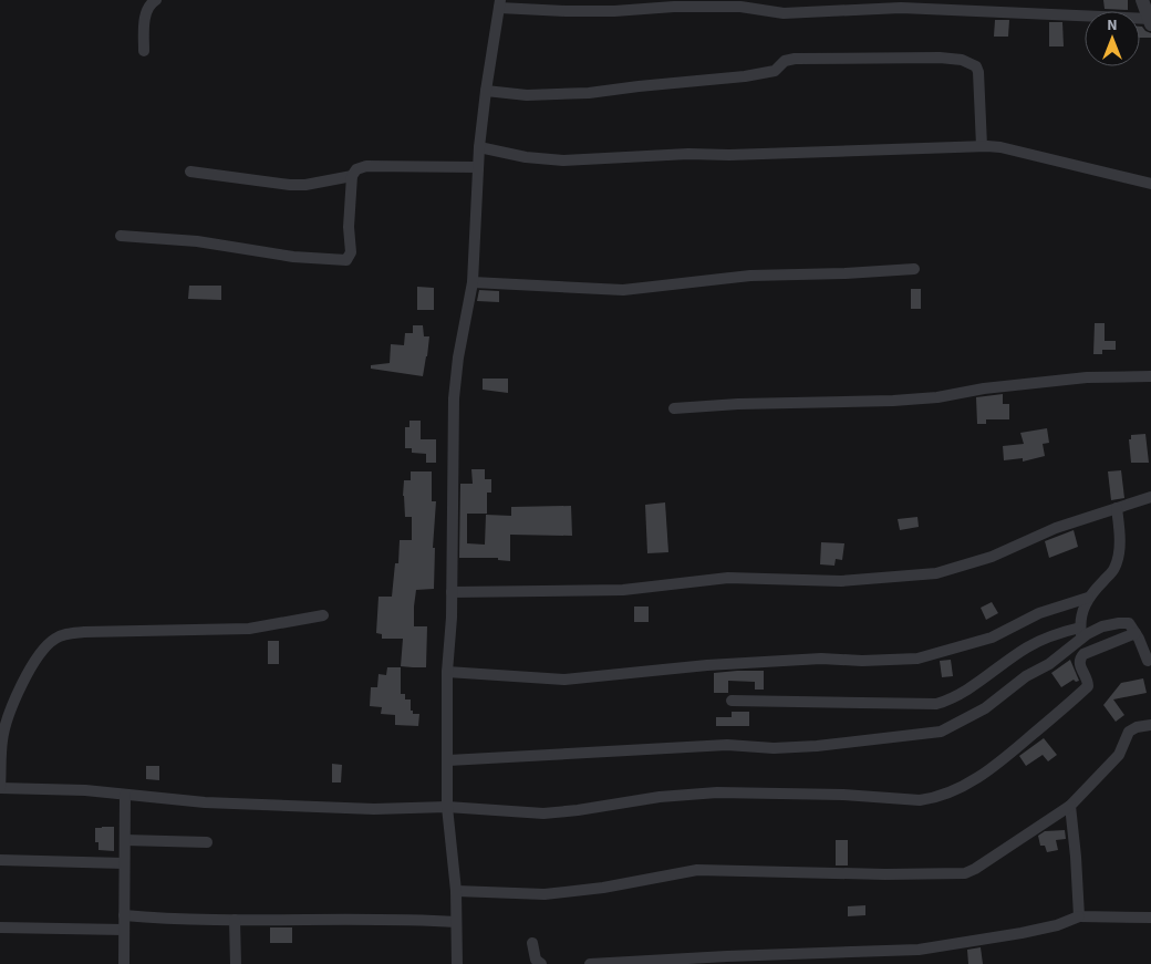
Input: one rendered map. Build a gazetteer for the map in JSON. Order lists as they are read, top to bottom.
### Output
{
  "north": "top"
}
